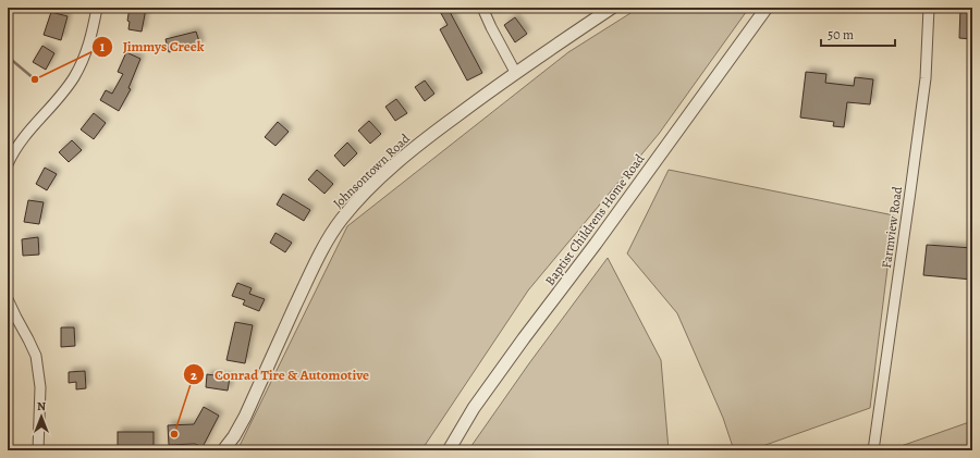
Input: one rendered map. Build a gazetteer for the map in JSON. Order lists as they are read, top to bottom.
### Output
{
  "streets": {
    "street": ["Johnsontown Road", "Baptist Childrens Home Road", "Farmview Road"]
  },
  "places": ["Jimmys Creek", "Conrad Tire & Automotive"],
  "scale_bar": "50 m",
  "north": "top"
}
